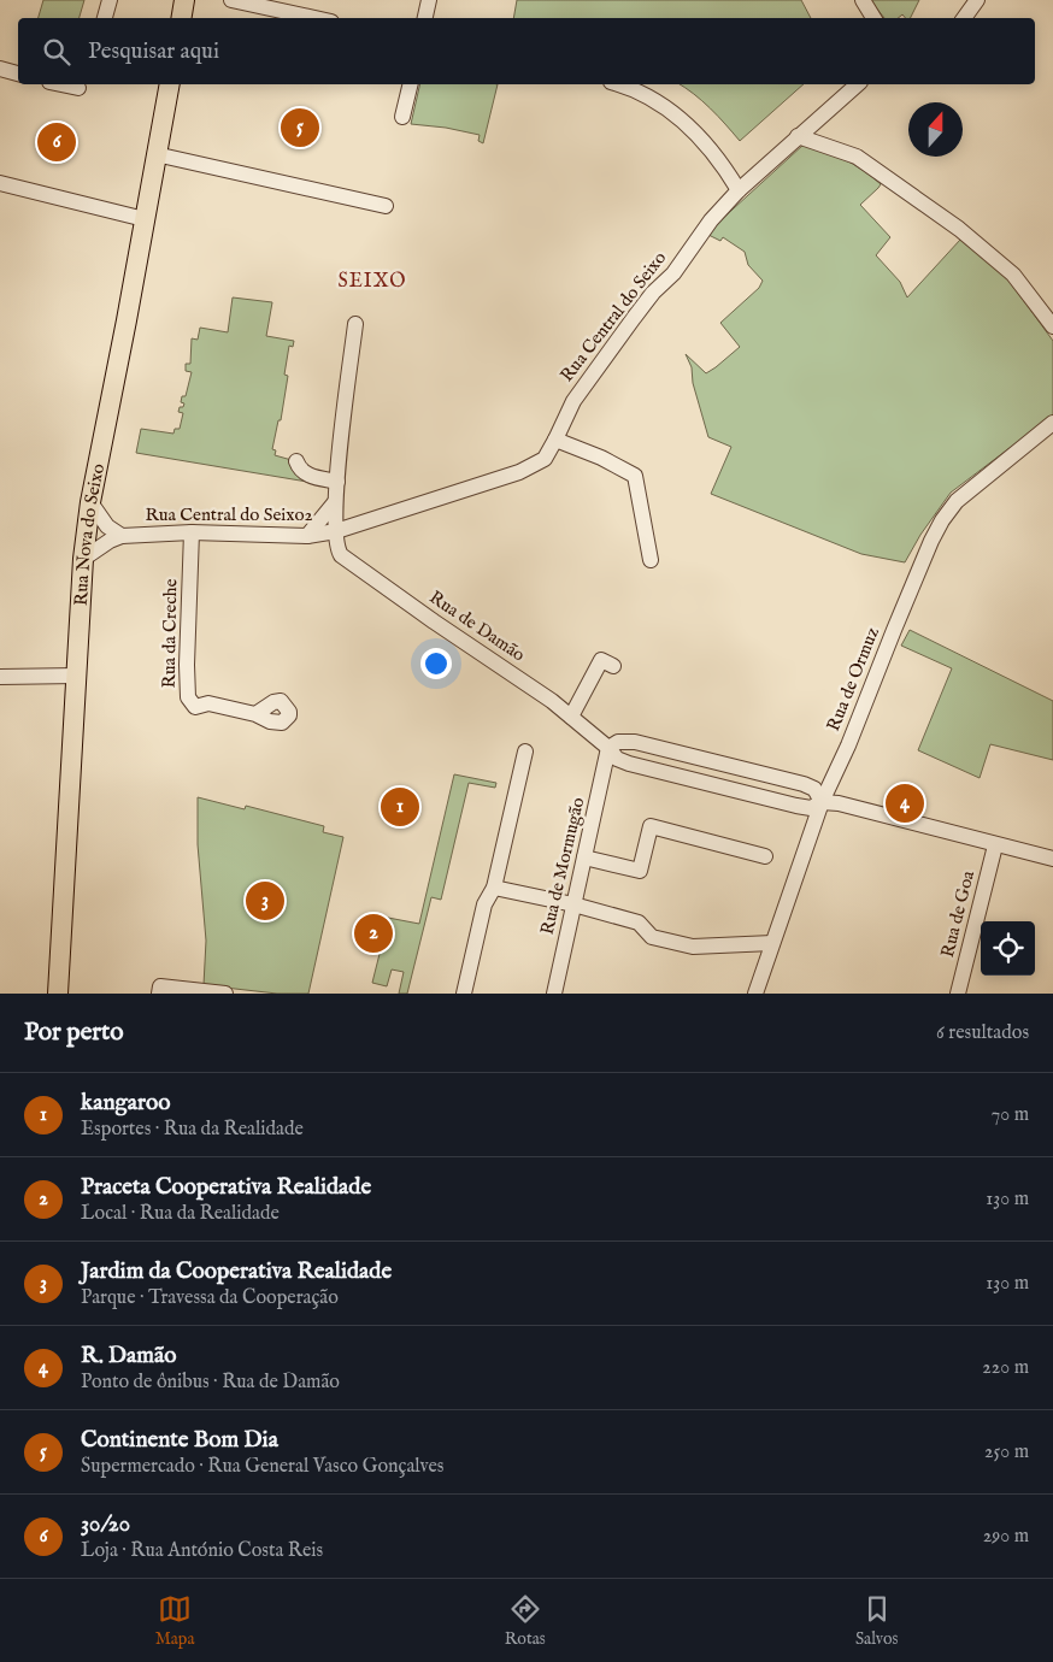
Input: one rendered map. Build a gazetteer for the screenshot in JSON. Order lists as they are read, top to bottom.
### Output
{
  "streets": {
    "main road": ["Rua Nova do Seixo"],
    "street": [
      "Rua Central do Seixo",
      "Rua Central do Seixo2",
      "Rua de Damão",
      "Rua da Creche",
      "Rua de Ormuz",
      "Rua de Mormugão",
      "Rua de Goa"
    ]
  },
  "crossings": [
    ["Rua Central do Seixo", "Rua Central do Seixo2"],
    ["Rua Central do Seixo", "Rua de Damão"],
    ["Rua Central do Seixo2", "Rua Nova do Seixo"],
    ["Rua Central do Seixo2", "Rua de Damão"],
    ["Rua Central do Seixo2", "Rua da Creche"],
    ["Rua de Damão", "Rua de Ormuz"],
    ["Rua de Damão", "Rua de Mormugão"],
    ["Rua de Damão", "Rua de Goa"]
  ],
  "districts": ["SEIXO"],
  "north": "top",
  "page": {
    "search": "Pesquisar aqui",
    "pins": [
      "5",
      "6",
      "4",
      "1",
      "3",
      "2"
    ],
    "heading": ["Por perto", "6 resultados"],
    "list": [
      {
        "mark": "1",
        "name": "kangaroo",
        "note": "Esportes · Rua da Realidade",
        "value": "70 m"
      },
      {
        "mark": "2",
        "name": "Praceta Cooperativa Realidade",
        "note": "Local · Rua da Realidade",
        "value": "130 m"
      },
      {
        "mark": "3",
        "name": "Jardim da Cooperativa Realidade",
        "note": "Parque · Travessa da Cooperação",
        "value": "130 m"
      },
      {
        "mark": "4",
        "name": "R. Damão",
        "note": "Ponto de ônibus · Rua de Damão",
        "value": "220 m"
      },
      {
        "mark": "5",
        "name": "Continente Bom Dia",
        "note": "Supermercado · Rua General Vasco Gonçalves",
        "value": "250 m"
      },
      {
        "mark": "6",
        "name": "30/20",
        "note": "Loja · Rua António Costa Reis",
        "value": "290 m"
      }
    ],
    "nav": ["Mapa", "Rotas", "Salvos"]
  }
}
